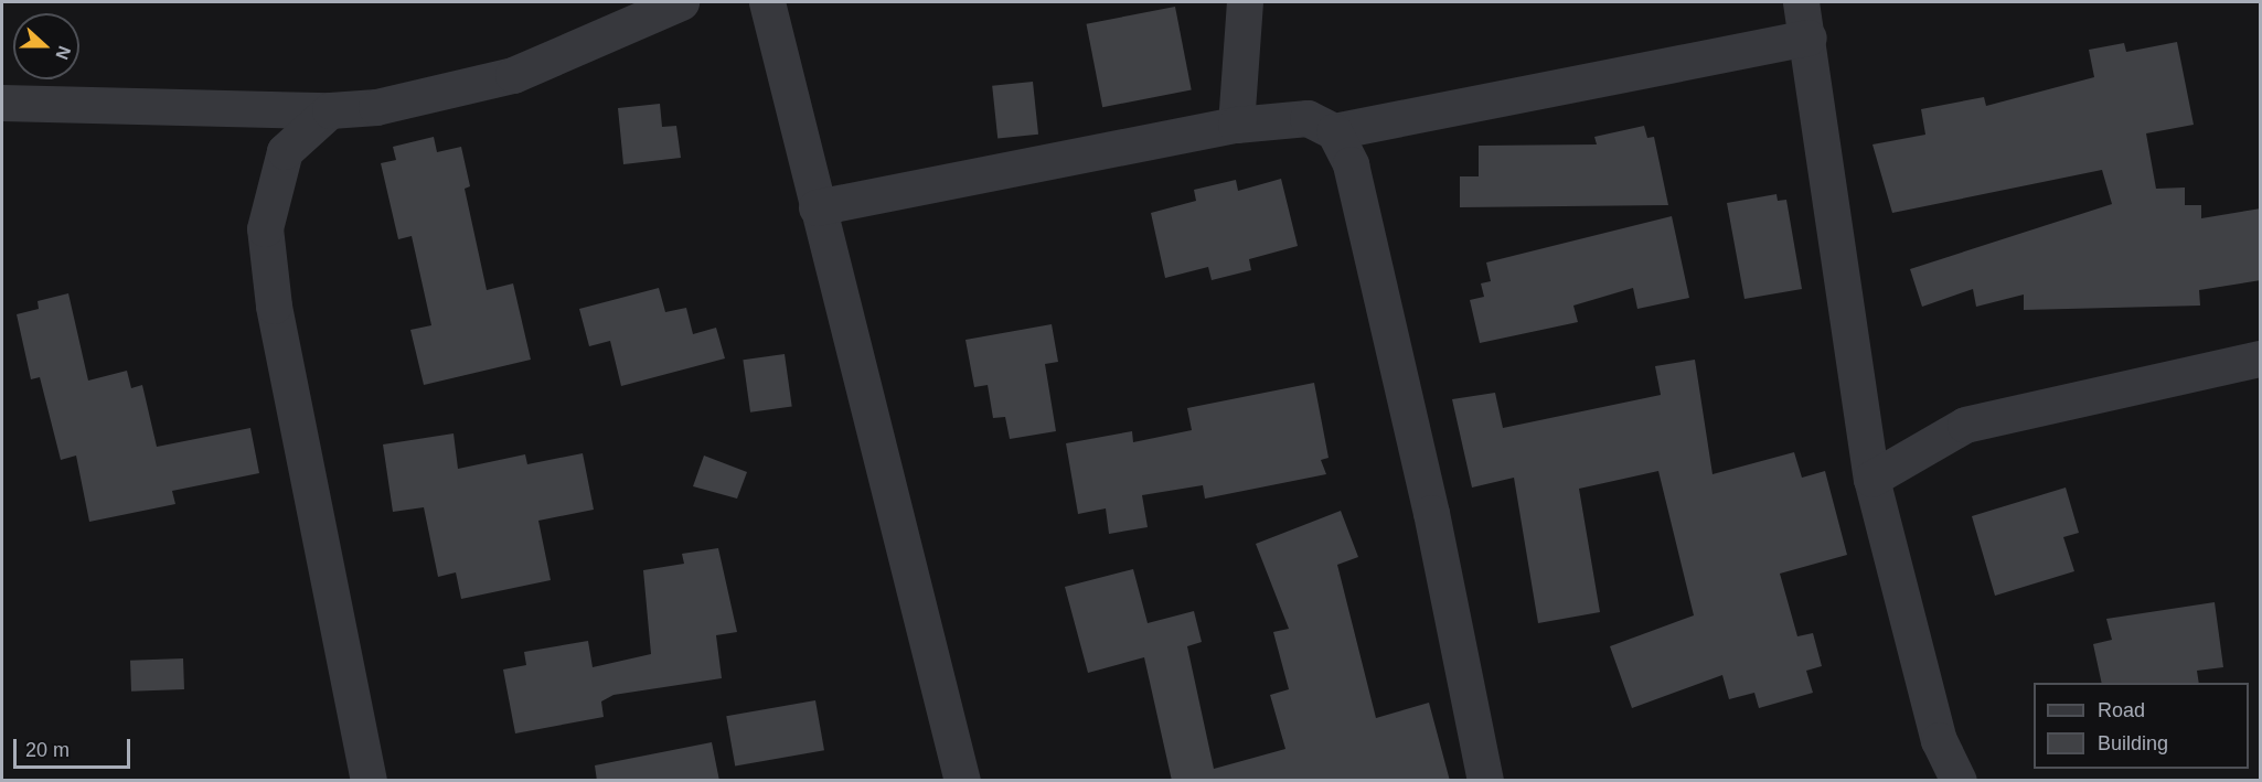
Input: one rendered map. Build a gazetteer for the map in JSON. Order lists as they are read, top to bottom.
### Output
{
  "legend": ["Road", "Building"],
  "scale_bar": "20 m",
  "north": "right"
}
